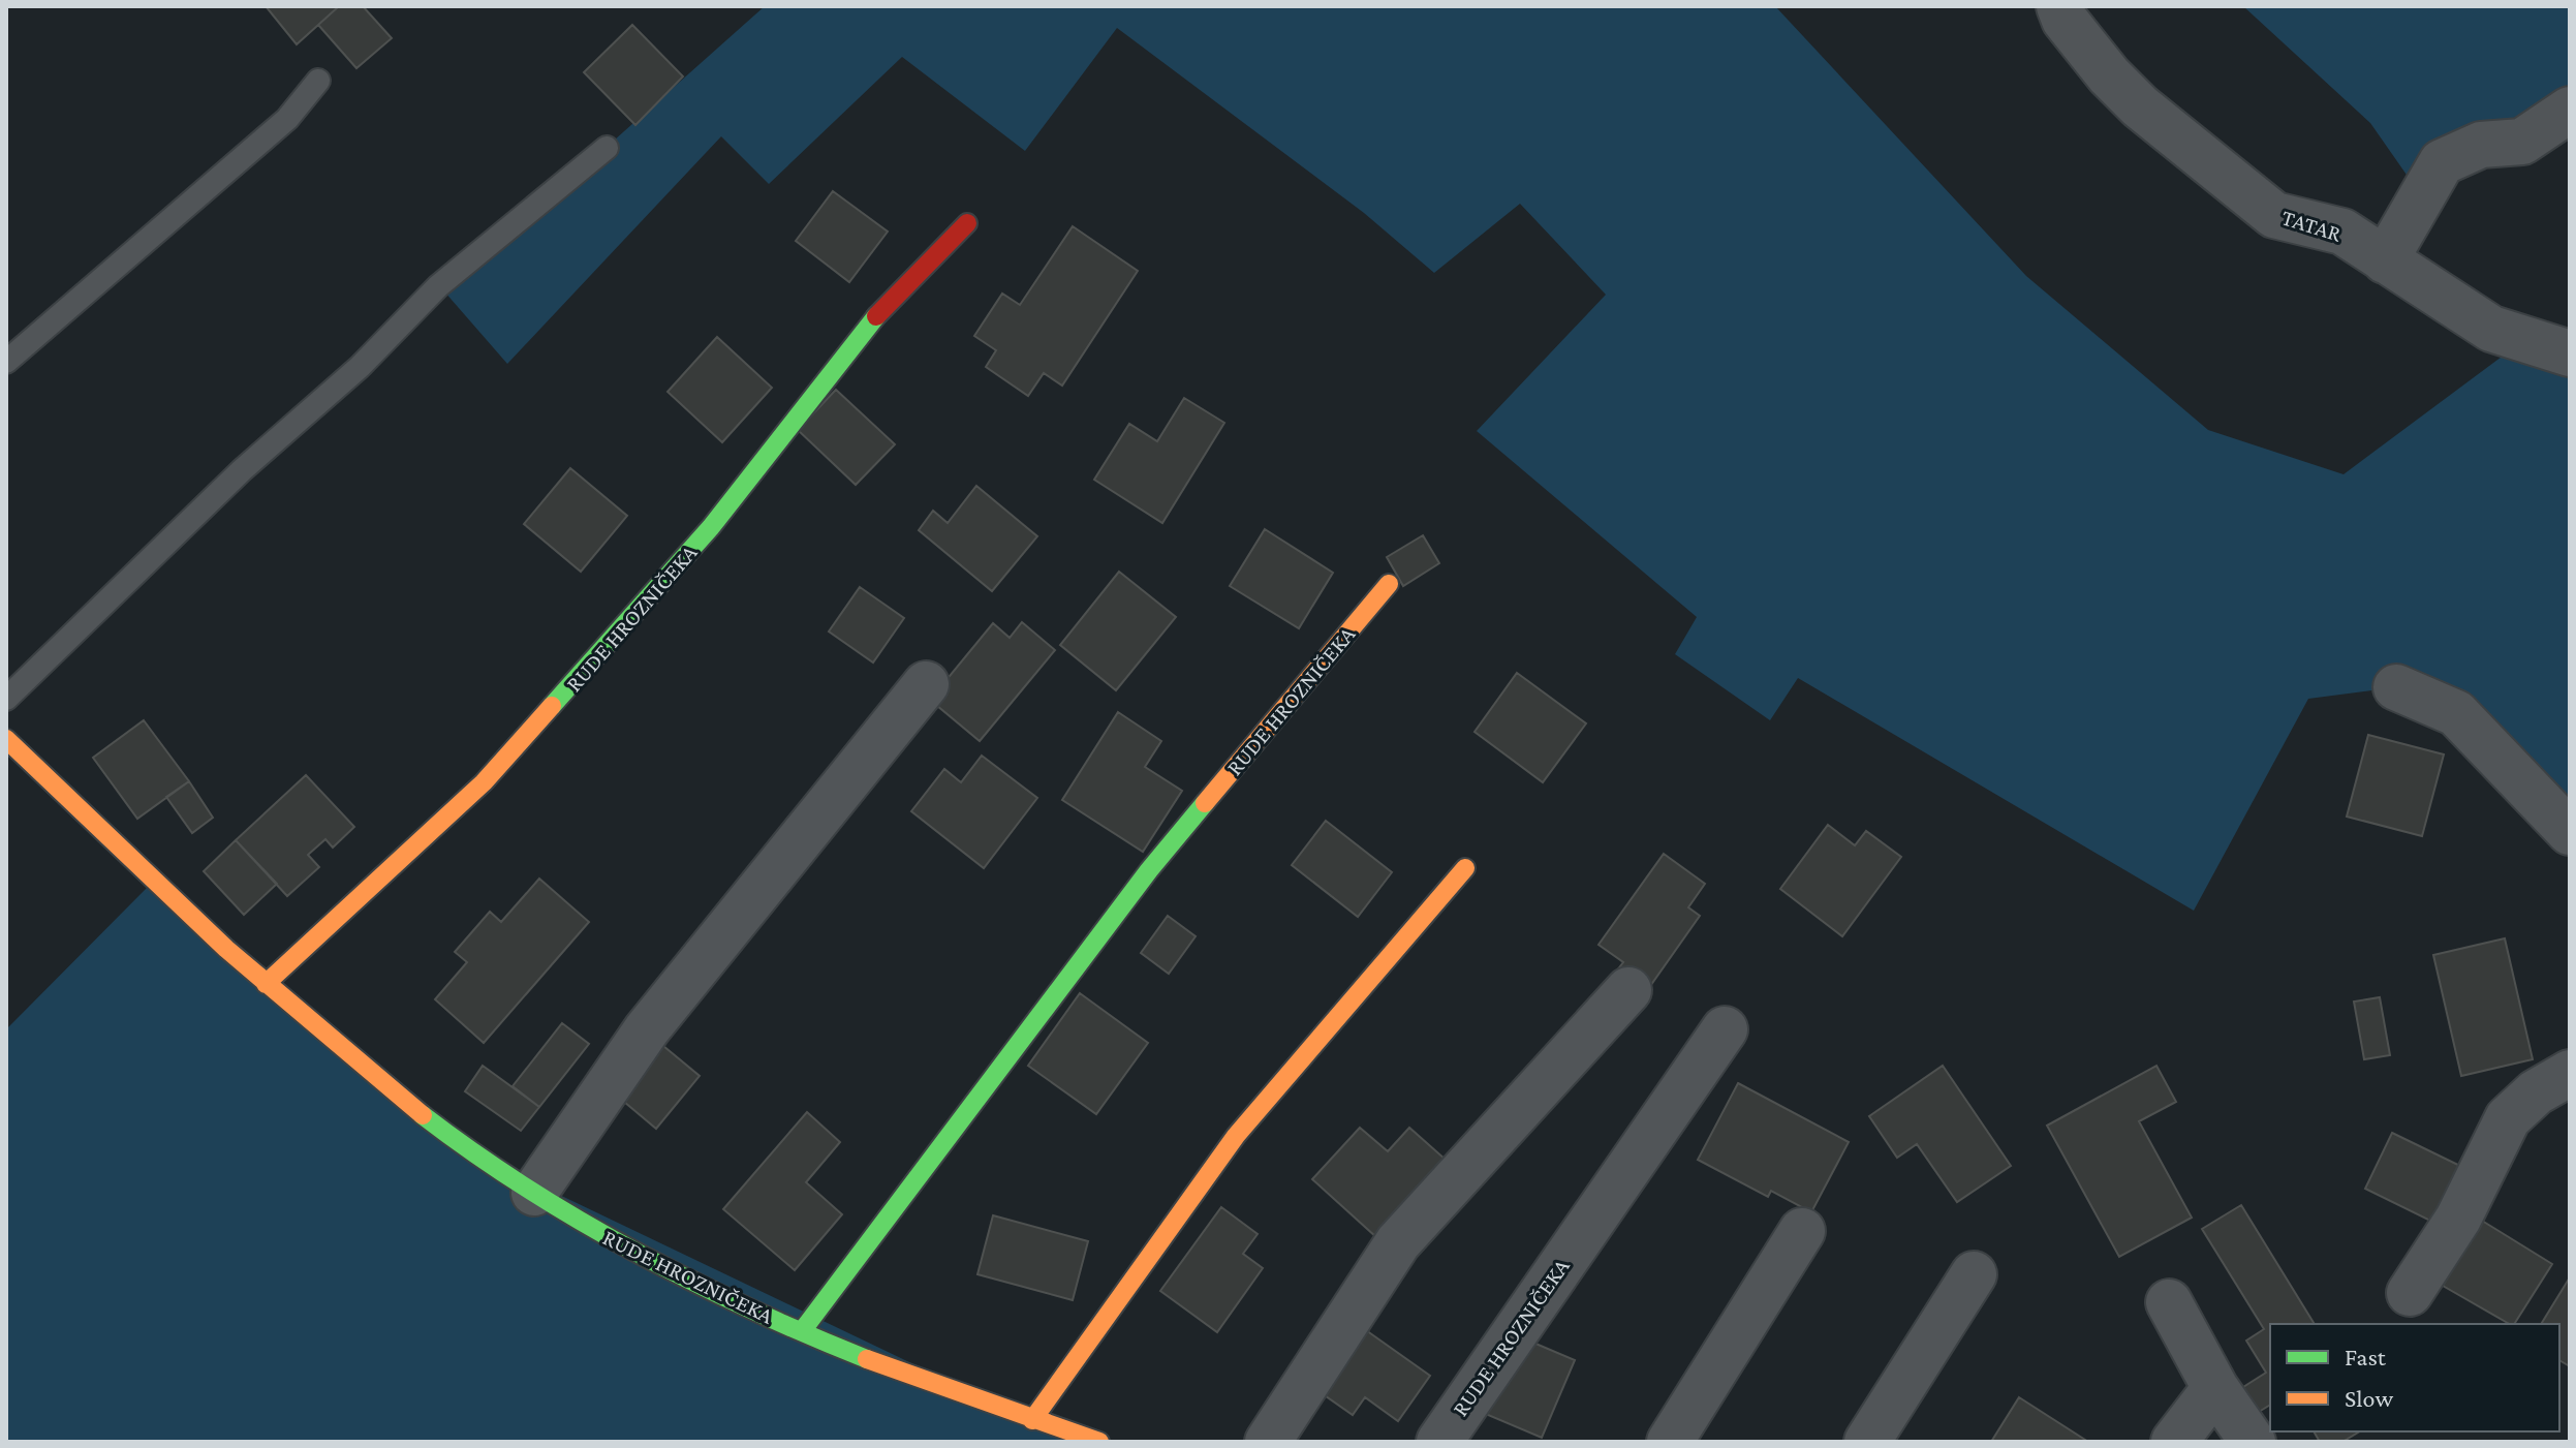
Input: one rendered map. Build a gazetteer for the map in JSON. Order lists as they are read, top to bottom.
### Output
{
  "streets": {
    "street": ["TATAR", "RUDE HROZNIČEKA"]
  },
  "legend": ["Fast", "Slow"]
}
